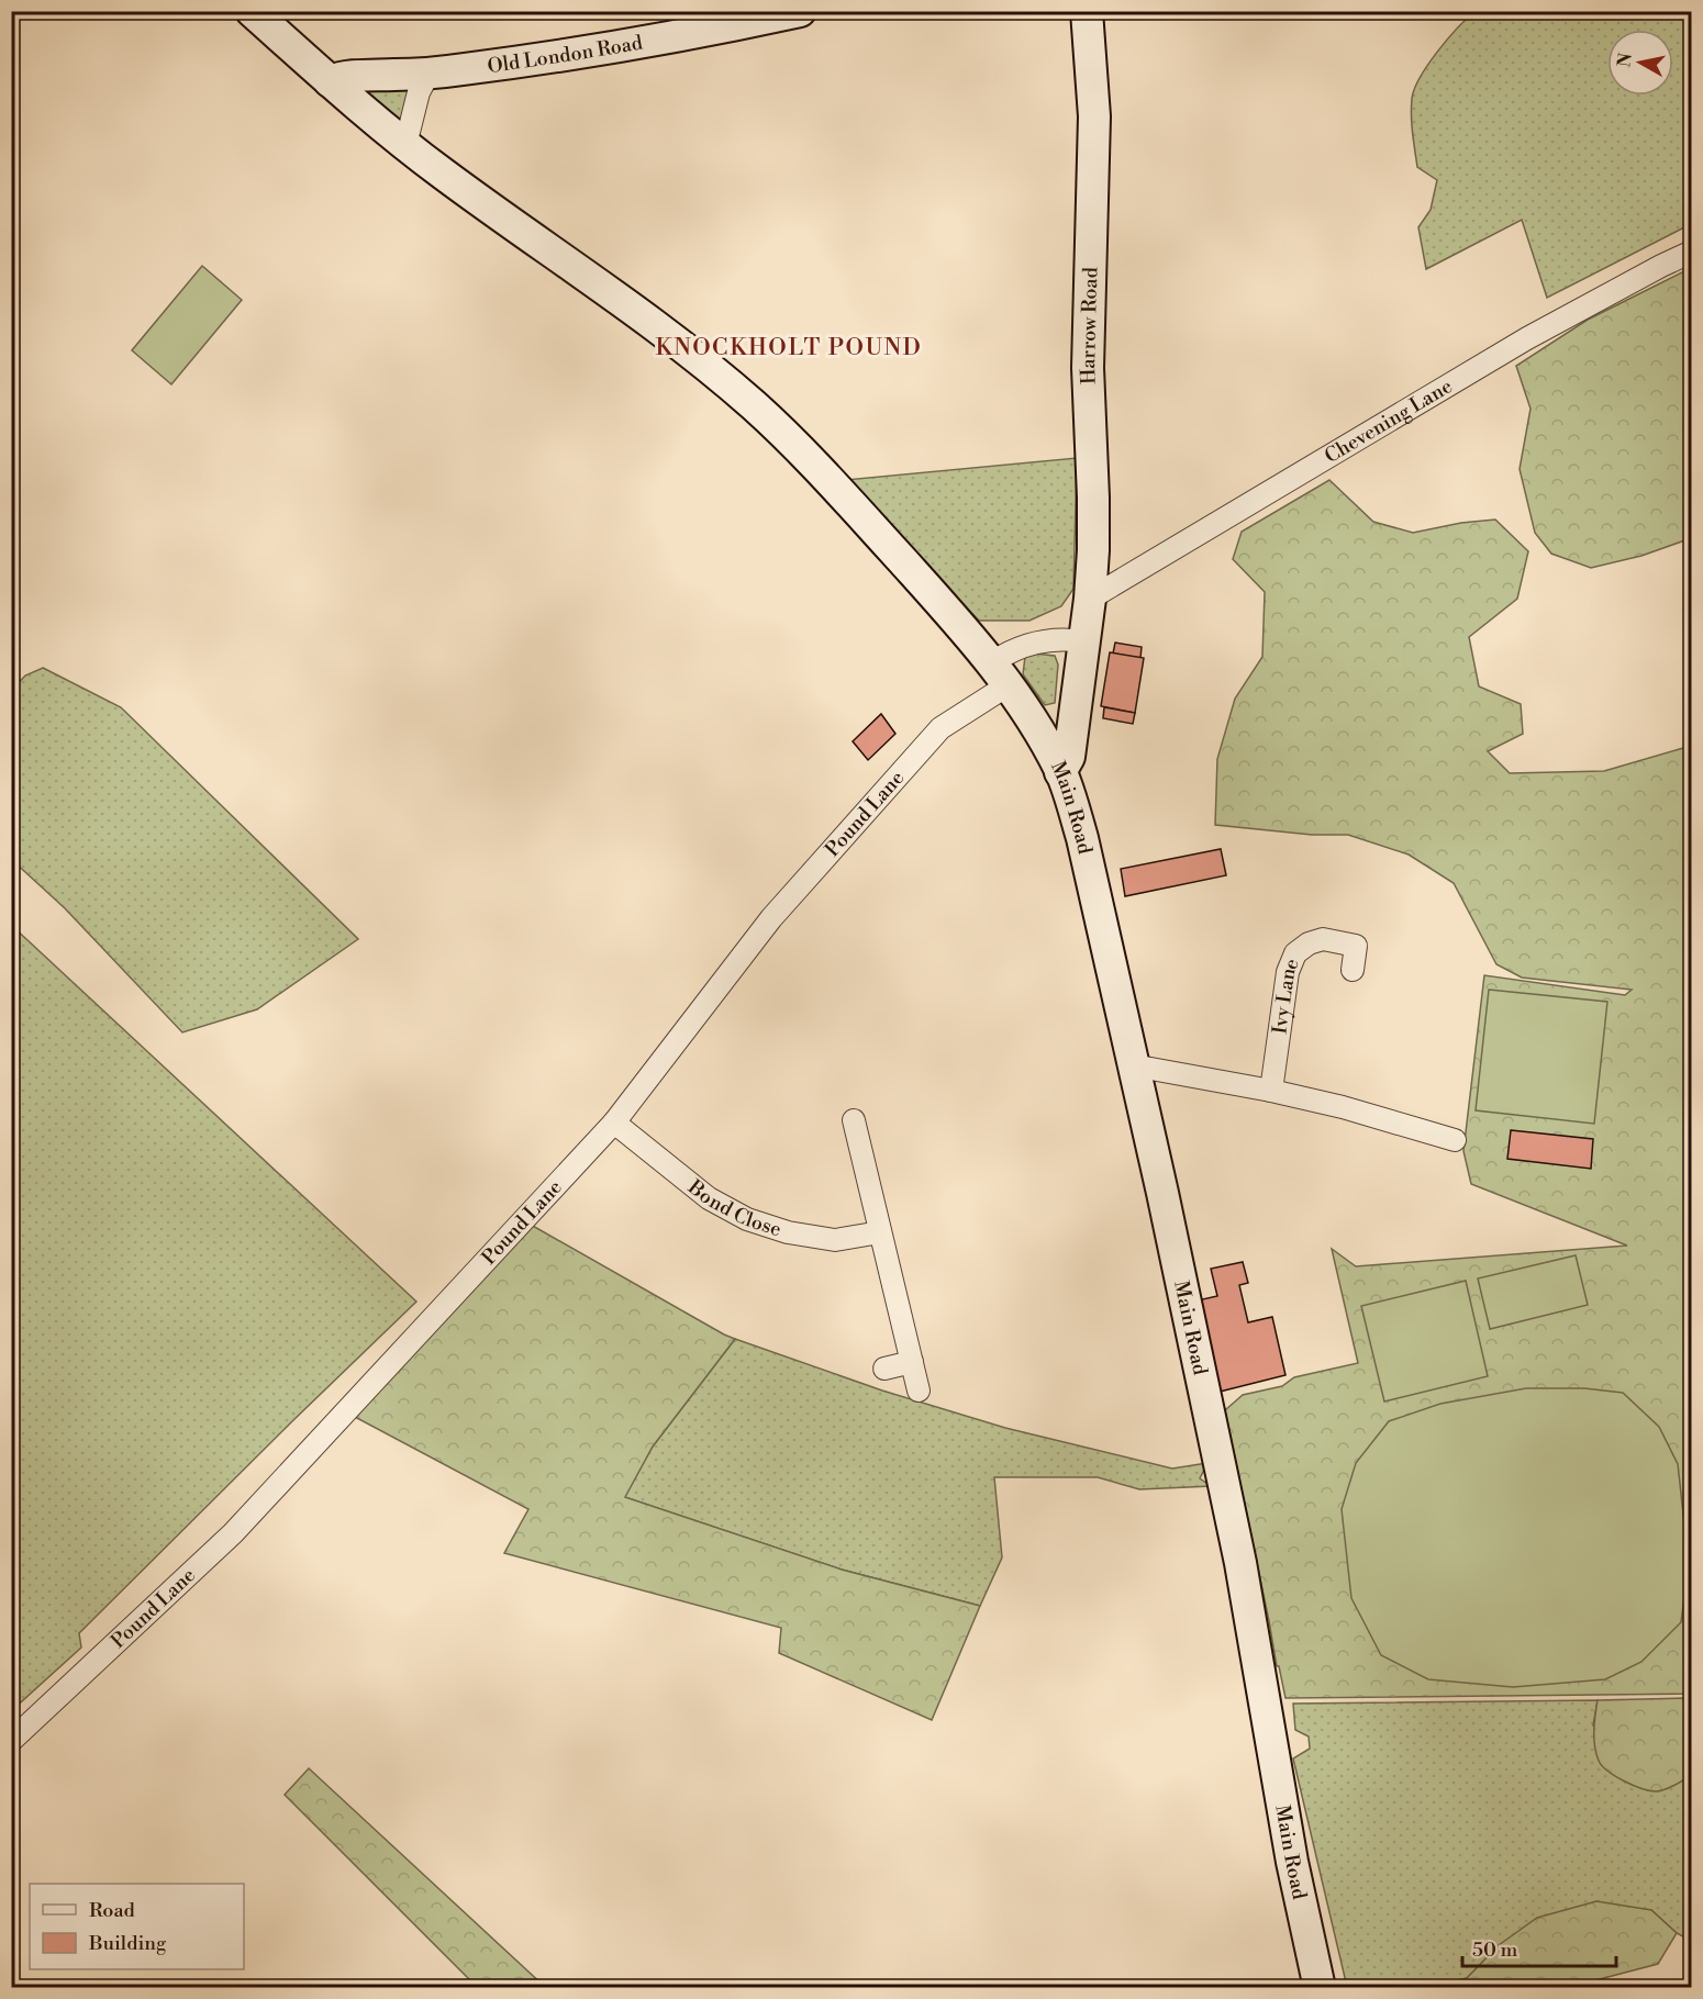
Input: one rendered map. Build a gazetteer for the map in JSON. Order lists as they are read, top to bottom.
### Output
{
  "streets": {
    "street": [
      "Old London Road",
      "Harrow Road",
      "Chevening Lane",
      "Main Road",
      "Pound Lane",
      "Ivy Lane",
      "Bond Close"
    ]
  },
  "crossings": [
    ["Old London Road", "Main Road"],
    ["Harrow Road", "Chevening Lane"],
    ["Harrow Road", "Main Road"],
    ["Harrow Road", "Pound Lane"],
    ["Main Road", "Pound Lane"],
    ["Pound Lane", "Bond Close"]
  ],
  "districts": ["KNOCKHOLT POUND"],
  "legend": ["Road", "Building"],
  "scale_bar": "50 m",
  "north": "left"
}
